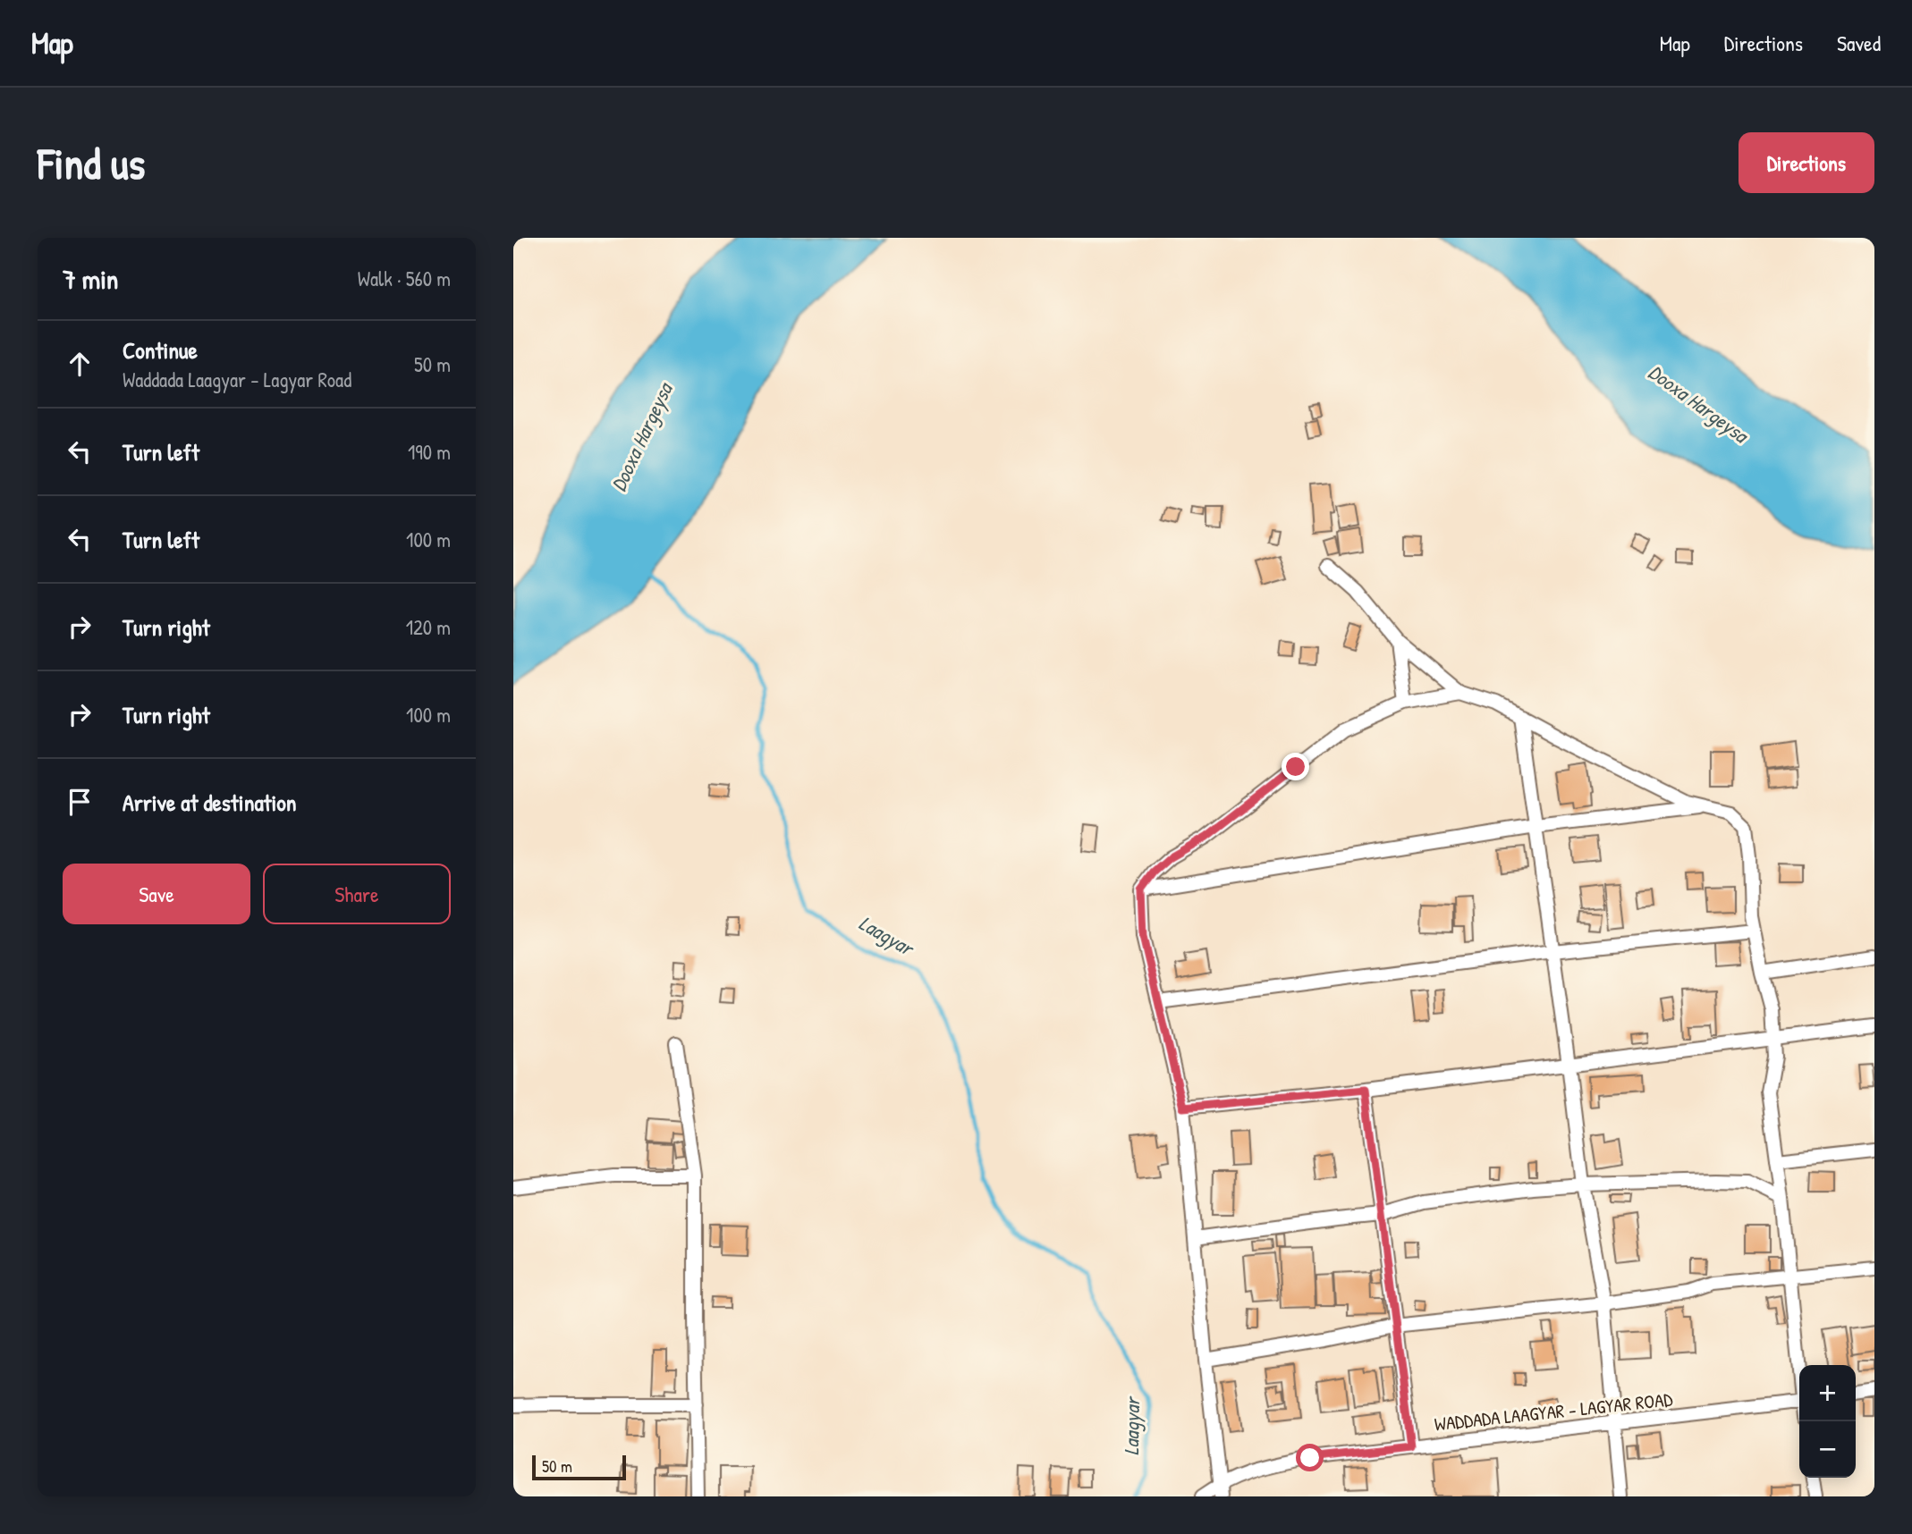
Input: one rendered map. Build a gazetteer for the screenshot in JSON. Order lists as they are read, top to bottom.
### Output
{
  "streets": {
    "street": ["WADDADA LAAGYAR - LAGYAR ROAD"]
  },
  "water": ["Dooxa Hargeysa", "Laagyar"],
  "scale_bar": "50 m",
  "page": {
    "header": "Map",
    "nav": ["Map", "Directions", "Saved"],
    "buttons": [
      "Directions",
      ["Save", "Share"]
    ],
    "title": "Find us",
    "heading": ["7 min", "Walk · 560 m"],
    "list": [
      ["Continue", "Waddada Laagyar - Lagyar Road", "50 m"],
      ["Turn left", "190 m"],
      ["Turn left", "100 m"],
      ["Turn right", "120 m"],
      ["Turn right", "100 m"],
      "Arrive at destination"
    ],
    "map_buttons": ["+", "−"],
    "scale": "50 m"
  }
}
